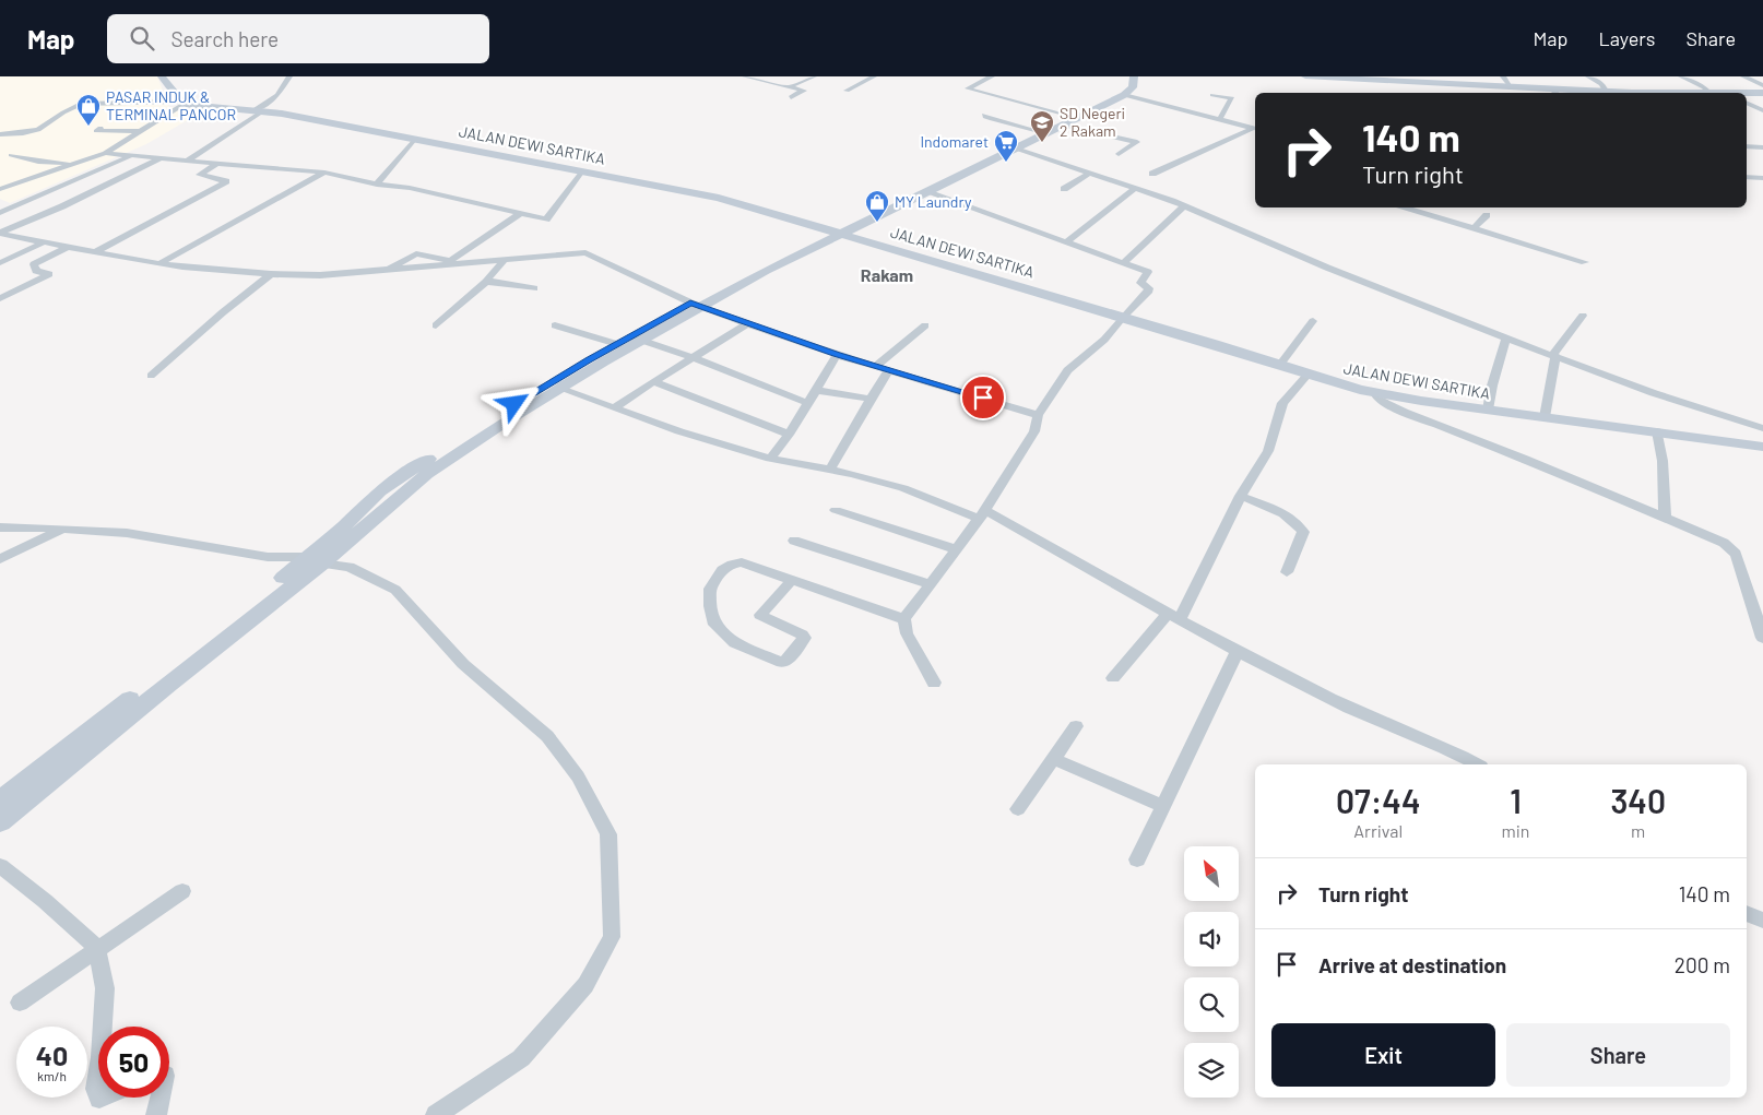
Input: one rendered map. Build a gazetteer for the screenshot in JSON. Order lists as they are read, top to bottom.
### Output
{
  "streets": {
    "street": ["JALAN DEWI SARTIKA"]
  },
  "districts": ["Rakam"],
  "places": {
    "shop": ["PASAR INDUK & TERMINAL PANCOR", "MY Laundry"],
    "school or university": ["SD Negeri 2 Rakam"],
    "supermarket": ["Indomaret"]
  },
  "north": "top left",
  "page": {
    "header": "Map",
    "search": "Search here",
    "nav": ["Map", "Layers", "Share"],
    "turn": ["140 m", "Turn right"],
    "eta": [
      "07:44",
      "Arrival",
      "1",
      "min",
      "340",
      "m"
    ],
    "list": [
      {
        "name": "Turn right",
        "value": "140 m"
      },
      {
        "name": "Arrive at destination",
        "value": "200 m"
      }
    ],
    "buttons": ["Exit", "Share"],
    "speed": "40 km/h",
    "limit": "50"
  }
}
